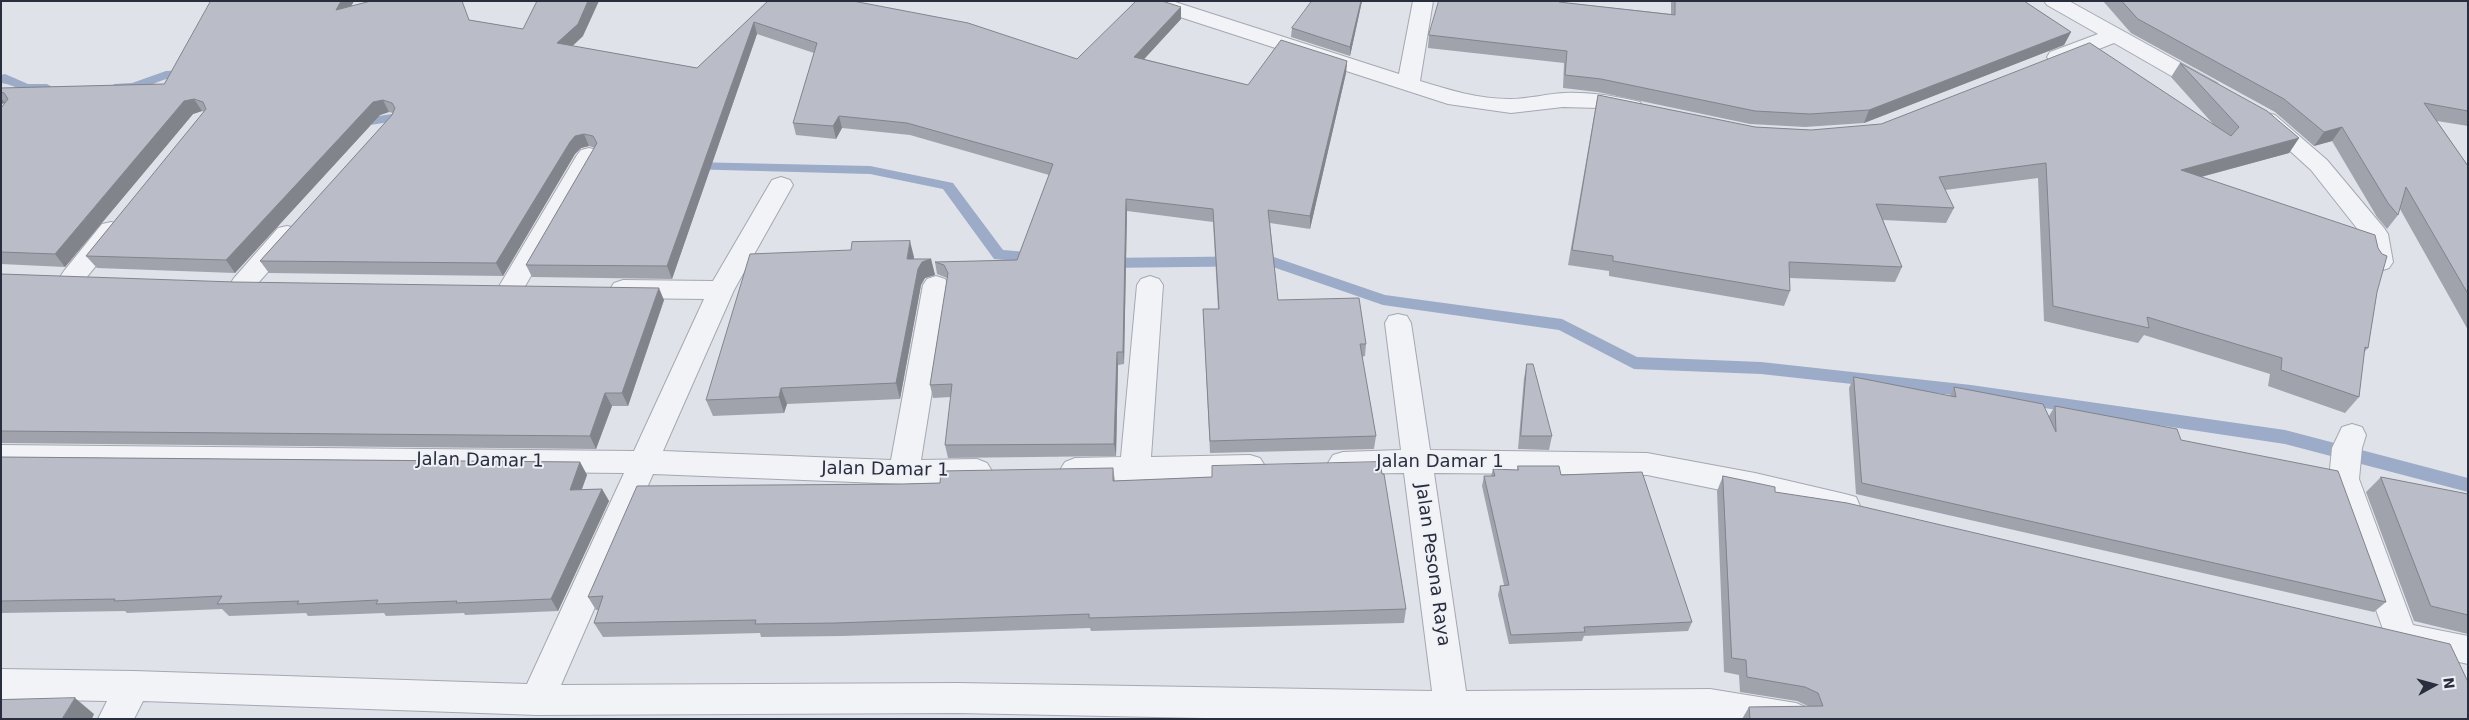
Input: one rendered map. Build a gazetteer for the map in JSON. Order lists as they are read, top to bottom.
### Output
{
  "streets": {
    "street": ["Jalan Damar 1", "Jalan Pesona Raya"]
  },
  "crossings": [
    ["Jalan Damar 1", "Jalan Pesona Raya"]
  ],
  "north": "right"
}
